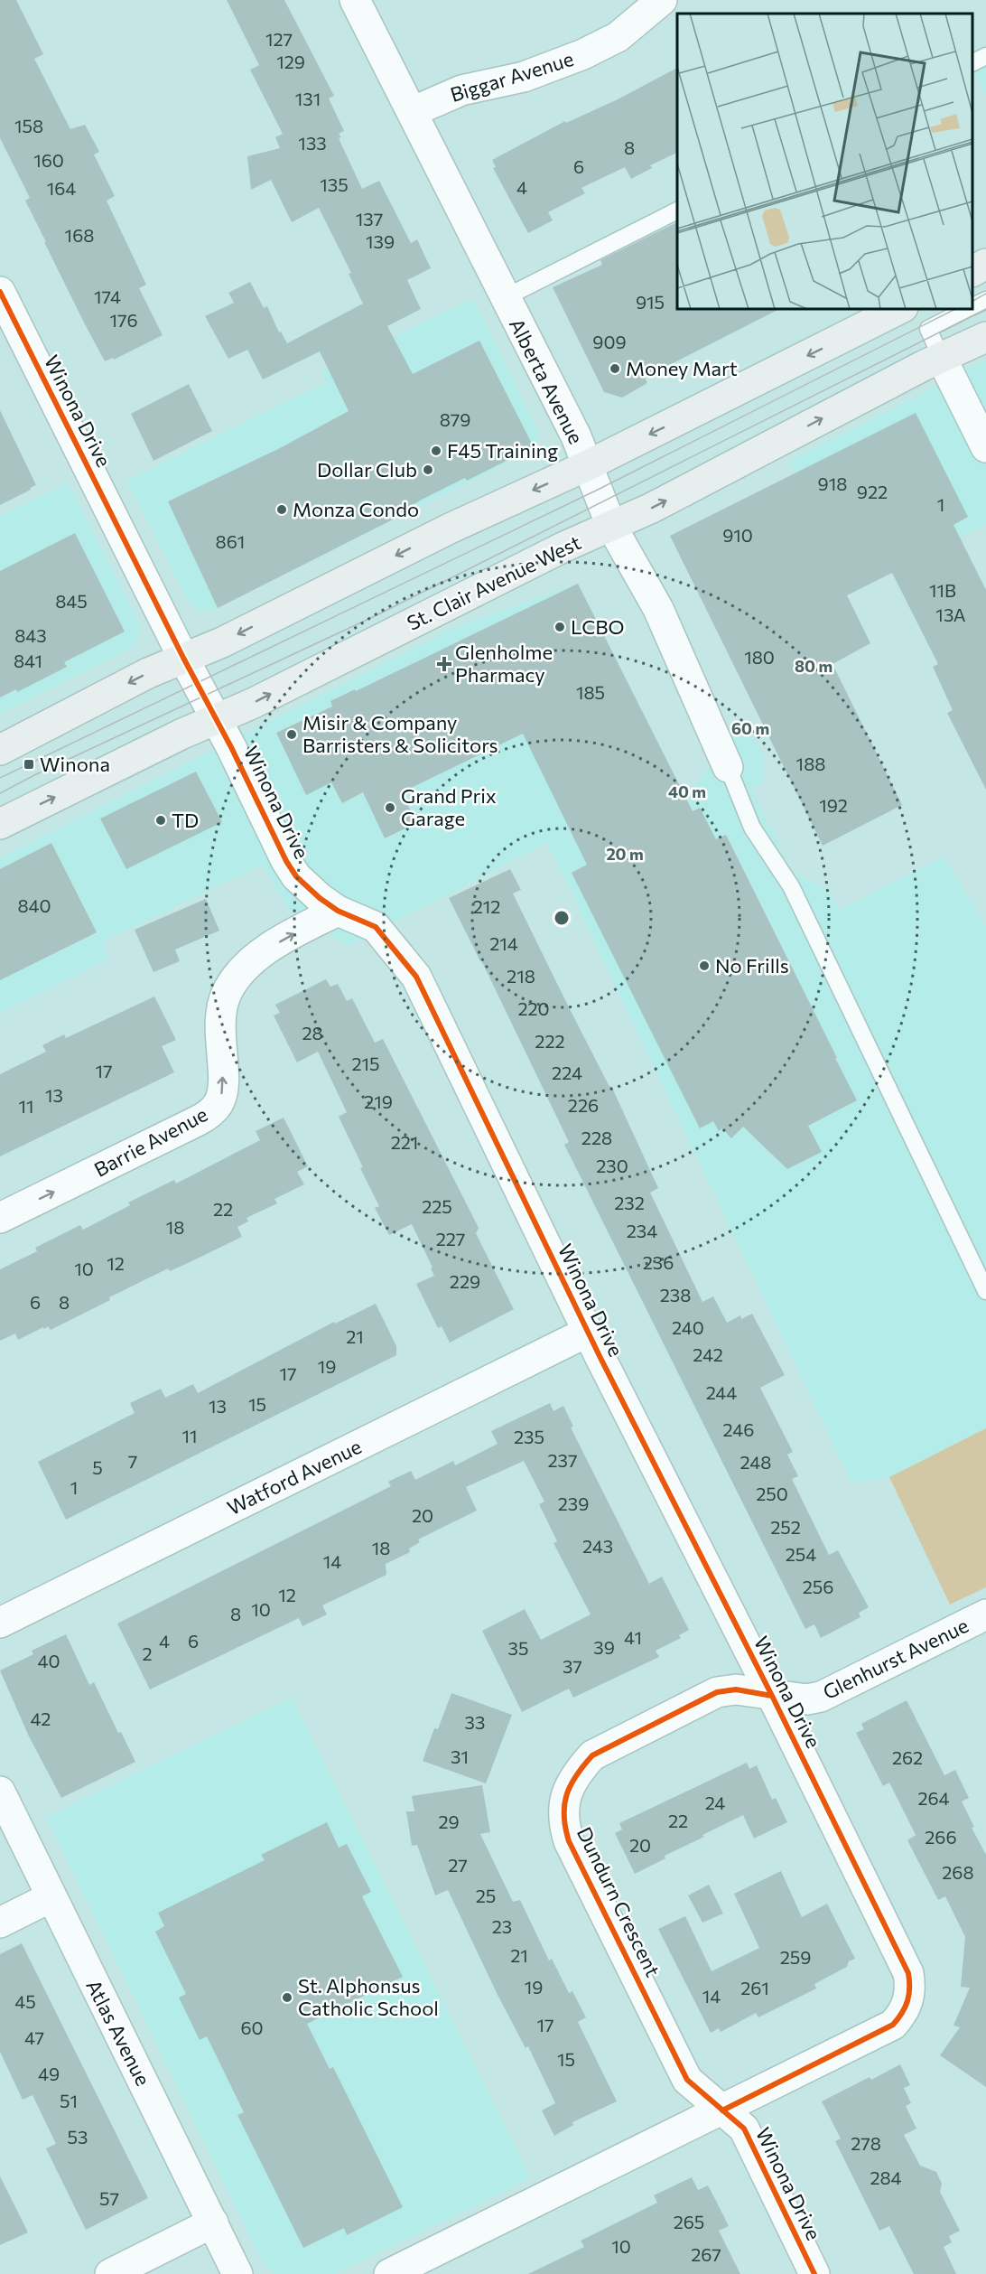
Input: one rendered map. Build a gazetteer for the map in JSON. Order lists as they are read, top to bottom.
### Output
{
  "streets": {
    "main road": ["St. Clair Avenue West"],
    "street": [
      "Biggar Avenue",
      "Alberta Avenue",
      "Winona Drive",
      "Barrie Avenue",
      "Watford Avenue",
      "Glenhurst Avenue",
      "Dundurn Crescent",
      "Atlas Avenue"
    ]
  },
  "crossings": [
    ["Biggar Avenue", "Alberta Avenue"],
    ["Alberta Avenue", "St. Clair Avenue West"],
    ["Winona Drive", "St. Clair Avenue West"],
    ["Winona Drive", "Barrie Avenue"],
    ["Winona Drive", "Watford Avenue"],
    ["Winona Drive", "Glenhurst Avenue"],
    ["Winona Drive", "Dundurn Crescent"],
    ["Glenhurst Avenue", "Dundurn Crescent"]
  ],
  "one_way": ["Barrie Avenue"],
  "places": {
    "other": [
      "Money Mart",
      "F45 Training",
      "Dollar Club",
      "Monza Condo",
      "LCBO",
      "Misir & Company Barristers & Solicitors",
      "Grand Prix Garage",
      "TD",
      "No Frills",
      "St. Alphonsus Catholic School"
    ],
    "health": ["Glenholme Pharmacy"],
    "transit": ["Winona"]
  },
  "house_numbers": [
    "127",
    "129",
    "131",
    "158",
    "133",
    "8",
    "160",
    "6",
    "135",
    "4",
    "164",
    "137",
    "168",
    "139",
    "174",
    "915",
    "176",
    "909",
    "879",
    "918",
    "922",
    "1",
    "910",
    "861",
    "11B",
    "845",
    "13A",
    "843",
    "180",
    "841",
    "185",
    "188",
    "192",
    "840",
    "212",
    "214",
    "218",
    "220",
    "28",
    "222",
    "215",
    "17",
    "224",
    "13",
    "219",
    "226",
    "11",
    "228",
    "221",
    "230",
    "232",
    "225",
    "22",
    "18",
    "234",
    "227",
    "236",
    "12",
    "10",
    "229",
    "238",
    "6",
    "8",
    "240",
    "21",
    "242",
    "19",
    "17",
    "244",
    "15",
    "13",
    "246",
    "11",
    "235",
    "237",
    "7",
    "248",
    "5",
    "1",
    "250",
    "239",
    "20",
    "252",
    "243",
    "18",
    "254",
    "14",
    "256",
    "12",
    "10",
    "8",
    "41",
    "4",
    "6",
    "39",
    "35",
    "2",
    "40",
    "37",
    "42",
    "33",
    "31",
    "262",
    "264",
    "24",
    "22",
    "29",
    "266",
    "20",
    "27",
    "268",
    "25",
    "23",
    "21",
    "259",
    "19",
    "261",
    "14",
    "45",
    "17",
    "60",
    "47",
    "15",
    "49",
    "51",
    "53",
    "278",
    "284",
    "57",
    "265",
    "10",
    "267"
  ],
  "rings": [
    "80 m",
    "60 m",
    "40 m",
    "20 m"
  ]
}
